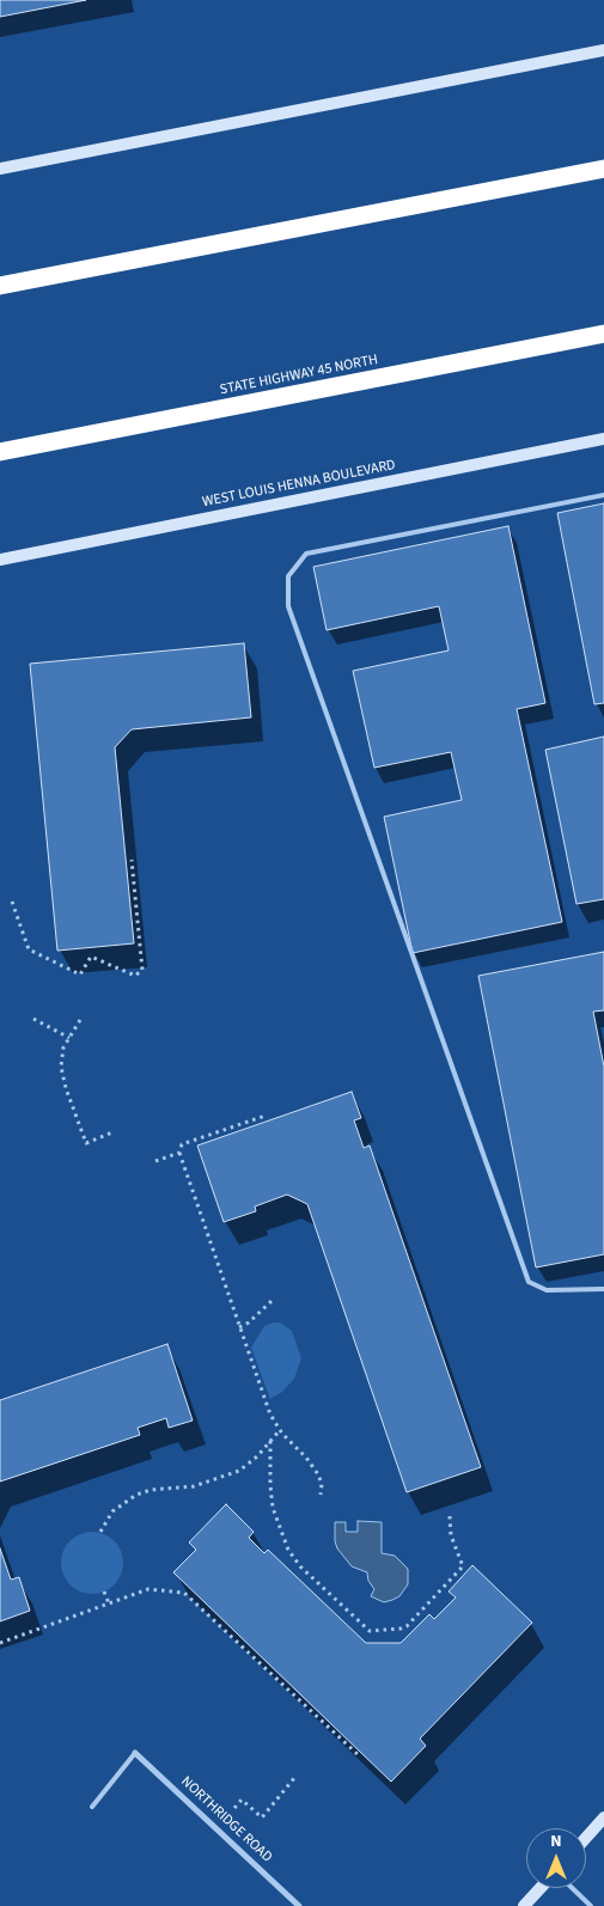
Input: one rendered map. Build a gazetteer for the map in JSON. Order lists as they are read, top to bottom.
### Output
{
  "streets": {
    "highway": ["STATE HIGHWAY 45 NORTH"],
    "main road": ["WEST LOUIS HENNA BOULEVARD"],
    "street": ["NORTHRIDGE ROAD"]
  },
  "north": "top"
}
